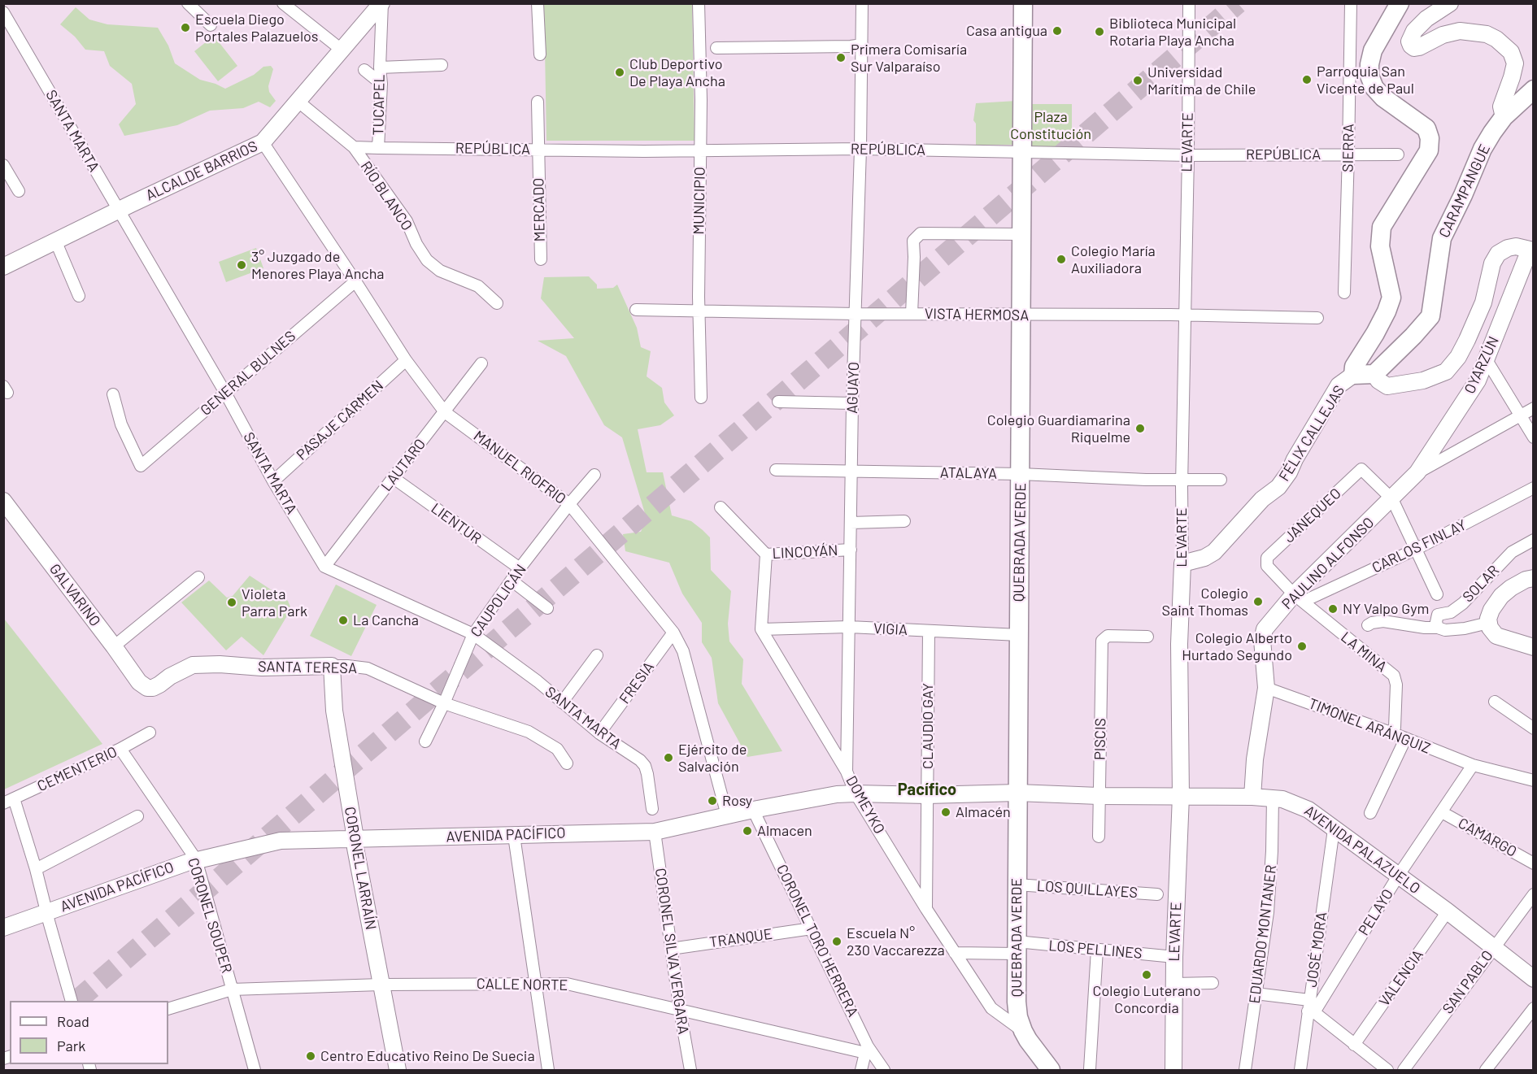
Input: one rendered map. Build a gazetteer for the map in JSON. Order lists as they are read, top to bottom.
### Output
{
  "streets": {
    "main road": ["CARAMPANGUE", "QUEBRADA VERDE"],
    "street": [
      "TUCAPEL",
      "SANTA MARTA",
      "LEVARTE",
      "SIERRA",
      "REPÚBLICA",
      "ALCALDE BARRIOS",
      "RÍO BLANCO",
      "MUNICIPIO",
      "MERCADO",
      "VISTA HERMOSA",
      "OYARZÚN",
      "GENERAL BULNES",
      "AGUAYO",
      "PASAJE CARMEN",
      "FÉLIX CALLEJAS",
      "LAUTARO",
      "MANUEL RIOFRIO",
      "ATALAYA",
      "JANEQUEO",
      "LIENTUR",
      "CARLOS FINLAY",
      "LINCOYÁN",
      "PAULINO ALFONSO",
      "SOLAR",
      "GALVARINO",
      "CAUPOLICÁN",
      "VIGIA",
      "LA MINA",
      "SANTA TERESA",
      "FRESIA",
      "CLAUDIO GAY",
      "TIMONEL ARÁNGUIZ",
      "PISCIS",
      "CEMENTERIO",
      "DOMEYKO",
      "AVENIDA PACÍFICO",
      "CAMARGO",
      "AVENIDA PALAZUELO",
      "CORONEL LARRAÍN",
      "LOS QUILLAYES",
      "PELAYO",
      "CORONEL SOUPER",
      "EDUARDO MONTANER",
      "TRANQUE",
      "CORONEL TORO HERRERA",
      "LOS PELLINES",
      "JOSÉ MORA",
      "CORONEL SILVA VERGARA",
      "VALENCIA",
      "SAN PABLO",
      "CALLE NORTE"
    ]
  },
  "crossings": [
    ["TUCAPEL", "REPÚBLICA"],
    ["TUCAPEL", "ALCALDE BARRIOS"],
    ["TUCAPEL", "RÍO BLANCO"],
    ["SANTA MARTA", "ALCALDE BARRIOS"],
    ["SANTA MARTA", "GENERAL BULNES"],
    ["SANTA MARTA", "PASAJE CARMEN"],
    ["SANTA MARTA", "LAUTARO"],
    ["SANTA MARTA", "CAUPOLICÁN"],
    ["SANTA MARTA", "FRESIA"],
    ["LEVARTE", "REPÚBLICA"],
    ["LEVARTE", "VISTA HERMOSA"],
    ["LEVARTE", "FÉLIX CALLEJAS"],
    ["LEVARTE", "ATALAYA"],
    ["LEVARTE", "AVENIDA PALAZUELO"],
    ["LEVARTE", "LOS PELLINES"],
    ["SIERRA", "REPÚBLICA"],
    ["REPÚBLICA", "MUNICIPIO"],
    ["REPÚBLICA", "MERCADO"],
    ["REPÚBLICA", "AGUAYO"],
    ["REPÚBLICA", "QUEBRADA VERDE"],
    ["ALCALDE BARRIOS", "RÍO BLANCO"],
    ["ALCALDE BARRIOS", "MANUEL RIOFRIO"],
    ["MUNICIPIO", "VISTA HERMOSA"],
    ["VISTA HERMOSA", "AGUAYO"],
    ["VISTA HERMOSA", "QUEBRADA VERDE"],
    ["OYARZÚN", "PAULINO ALFONSO"],
    ["GENERAL BULNES", "MANUEL RIOFRIO"],
    ["AGUAYO", "ATALAYA"],
    ["AGUAYO", "LINCOYÁN"],
    ["AGUAYO", "VIGIA"],
    ["AGUAYO", "DOMEYKO"],
    ["PASAJE CARMEN", "MANUEL RIOFRIO"],
    ["LAUTARO", "MANUEL RIOFRIO"],
    ["LAUTARO", "LIENTUR"],
    ["MANUEL RIOFRIO", "CAUPOLICÁN"],
    ["MANUEL RIOFRIO", "FRESIA"],
    ["MANUEL RIOFRIO", "AVENIDA PACÍFICO"],
    ["ATALAYA", "QUEBRADA VERDE"],
    ["JANEQUEO", "CARLOS FINLAY"],
    ["JANEQUEO", "PAULINO ALFONSO"],
    ["JANEQUEO", "LA MINA"],
    ["LIENTUR", "CAUPOLICÁN"],
    ["QUEBRADA VERDE", "VIGIA"],
    ["QUEBRADA VERDE", "DOMEYKO"],
    ["QUEBRADA VERDE", "AVENIDA PACÍFICO"],
    ["QUEBRADA VERDE", "AVENIDA PALAZUELO"],
    ["QUEBRADA VERDE", "LOS QUILLAYES"],
    ["QUEBRADA VERDE", "LOS PELLINES"],
    ["CARLOS FINLAY", "PAULINO ALFONSO"],
    ["CARLOS FINLAY", "LA MINA"],
    ["PAULINO ALFONSO", "LA MINA"],
    ["PAULINO ALFONSO", "TIMONEL ARÁNGUIZ"],
    ["PAULINO ALFONSO", "AVENIDA PALAZUELO"],
    ["GALVARINO", "SANTA TERESA"],
    ["CAUPOLICÁN", "SANTA TERESA"],
    ["VIGIA", "CLAUDIO GAY"],
    ["VIGIA", "DOMEYKO"],
    ["SANTA TERESA", "CORONEL LARRAÍN"],
    ["CLAUDIO GAY", "DOMEYKO"],
    ["CLAUDIO GAY", "AVENIDA PACÍFICO"],
    ["TIMONEL ARÁNGUIZ", "PELAYO"],
    ["PISCIS", "AVENIDA PALAZUELO"],
    ["CEMENTERIO", "CORONEL SOUPER"],
    ["DOMEYKO", "AVENIDA PACÍFICO"],
    ["DOMEYKO", "LOS PELLINES"],
    ["AVENIDA PACÍFICO", "AVENIDA PALAZUELO"],
    ["AVENIDA PACÍFICO", "CORONEL LARRAÍN"],
    ["AVENIDA PACÍFICO", "CORONEL SOUPER"],
    ["AVENIDA PACÍFICO", "CORONEL TORO HERRERA"],
    ["AVENIDA PACÍFICO", "CORONEL SILVA VERGARA"],
    ["CAMARGO", "PELAYO"],
    ["AVENIDA PALAZUELO", "PELAYO"],
    ["AVENIDA PALAZUELO", "EDUARDO MONTANER"],
    ["AVENIDA PALAZUELO", "JOSÉ MORA"],
    ["AVENIDA PALAZUELO", "VALENCIA"],
    ["AVENIDA PALAZUELO", "SAN PABLO"],
    ["CORONEL LARRAÍN", "CALLE NORTE"],
    ["PELAYO", "JOSÉ MORA"],
    ["CORONEL SOUPER", "CALLE NORTE"],
    ["TRANQUE", "CORONEL TORO HERRERA"],
    ["TRANQUE", "CORONEL SILVA VERGARA"],
    ["CORONEL TORO HERRERA", "CALLE NORTE"],
    ["CORONEL SILVA VERGARA", "CALLE NORTE"]
  ],
  "districts": ["Pacífico"],
  "parks": ["Plaza Constitución"],
  "places": [
    "Escuela Diego Portales Palazuelos",
    "Casa antigua",
    "Biblioteca Municipal Rotaria Playa Ancha",
    "Primera Comisaría Sur Valparaíso",
    "Club Deportivo De Playa Ancha",
    "Parroquia San Vicente de Paul",
    "Universidad Marítima de Chile",
    "Colegio María Auxiliadora",
    "3° Juzgado de Menores Playa Ancha",
    "Colegio Guardiamarina Riquelme",
    "Colegio Saint Thomas",
    "Violeta Parra Park",
    "NY Valpo Gym",
    "La Cancha",
    "Colegio Alberto Hurtado Segundo",
    "Ejército de Salvación",
    "Rosy",
    "Almacén",
    "Almacen",
    "Escuela N° 230 Vaccarezza",
    "Colegio Luterano Concordia",
    "Centro Educativo Reino De Suecia"
  ],
  "legend": ["Road", "Park"]
}
